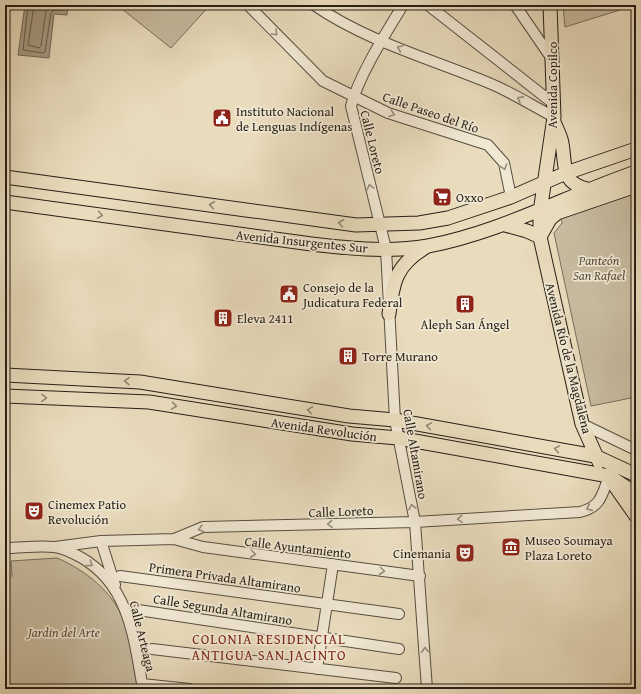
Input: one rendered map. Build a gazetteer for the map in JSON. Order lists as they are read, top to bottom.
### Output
{
  "streets": {
    "main road": [
      "Avenida Copilco",
      "Avenida Insurgentes Sur",
      "Avenida Río de la Magdalena",
      "Avenida Revolución"
    ],
    "street": [
      "Calle Paseo del Río",
      "Calle Loreto",
      "Calle Altamirano",
      "Calle Ayuntamiento",
      "Primera Privada Altamirano",
      "Calle Segunda Altamirano",
      "Calle Arteaga"
    ]
  },
  "crossings": [
    ["Avenida Copilco", "Avenida Insurgentes Sur"],
    ["Avenida Copilco", "Avenida Río de la Magdalena"],
    ["Calle Paseo del Río", "Calle Loreto"],
    ["Calle Paseo del Río", "Avenida Insurgentes Sur"],
    ["Calle Loreto", "Avenida Insurgentes Sur"],
    ["Calle Loreto", "Avenida Río de la Magdalena"],
    ["Calle Loreto", "Avenida Revolución"],
    ["Calle Loreto", "Calle Altamirano"],
    ["Calle Loreto", "Calle Ayuntamiento"],
    ["Calle Loreto", "Calle Arteaga"],
    ["Avenida Insurgentes Sur", "Avenida Río de la Magdalena"],
    ["Avenida Insurgentes Sur", "Calle Altamirano"],
    ["Avenida Río de la Magdalena", "Avenida Revolución"],
    ["Avenida Revolución", "Calle Altamirano"],
    ["Calle Altamirano", "Calle Ayuntamiento"]
  ],
  "one_way": ["Calle Altamirano", "Calle Ayuntamiento"],
  "districts": ["COLONIA RESIDENCIAL ANTIGUA SAN JACINTO"],
  "parks": ["Panteón San Rafael", "Jardin del Arte"],
  "places": {
    "public building": ["Instituto Nacional de Lenguas Indígenas", "Consejo de la Judicatura Federal"],
    "supermarket": ["Oxxo"],
    "building": ["Aleph San Ángel", "Eleva 2411", "Torre Murano"],
    "theatre": ["Cinemex Patio Revolución", "Cinemania"],
    "museum": ["Museo Soumaya Plaza Loreto"]
  }
}
